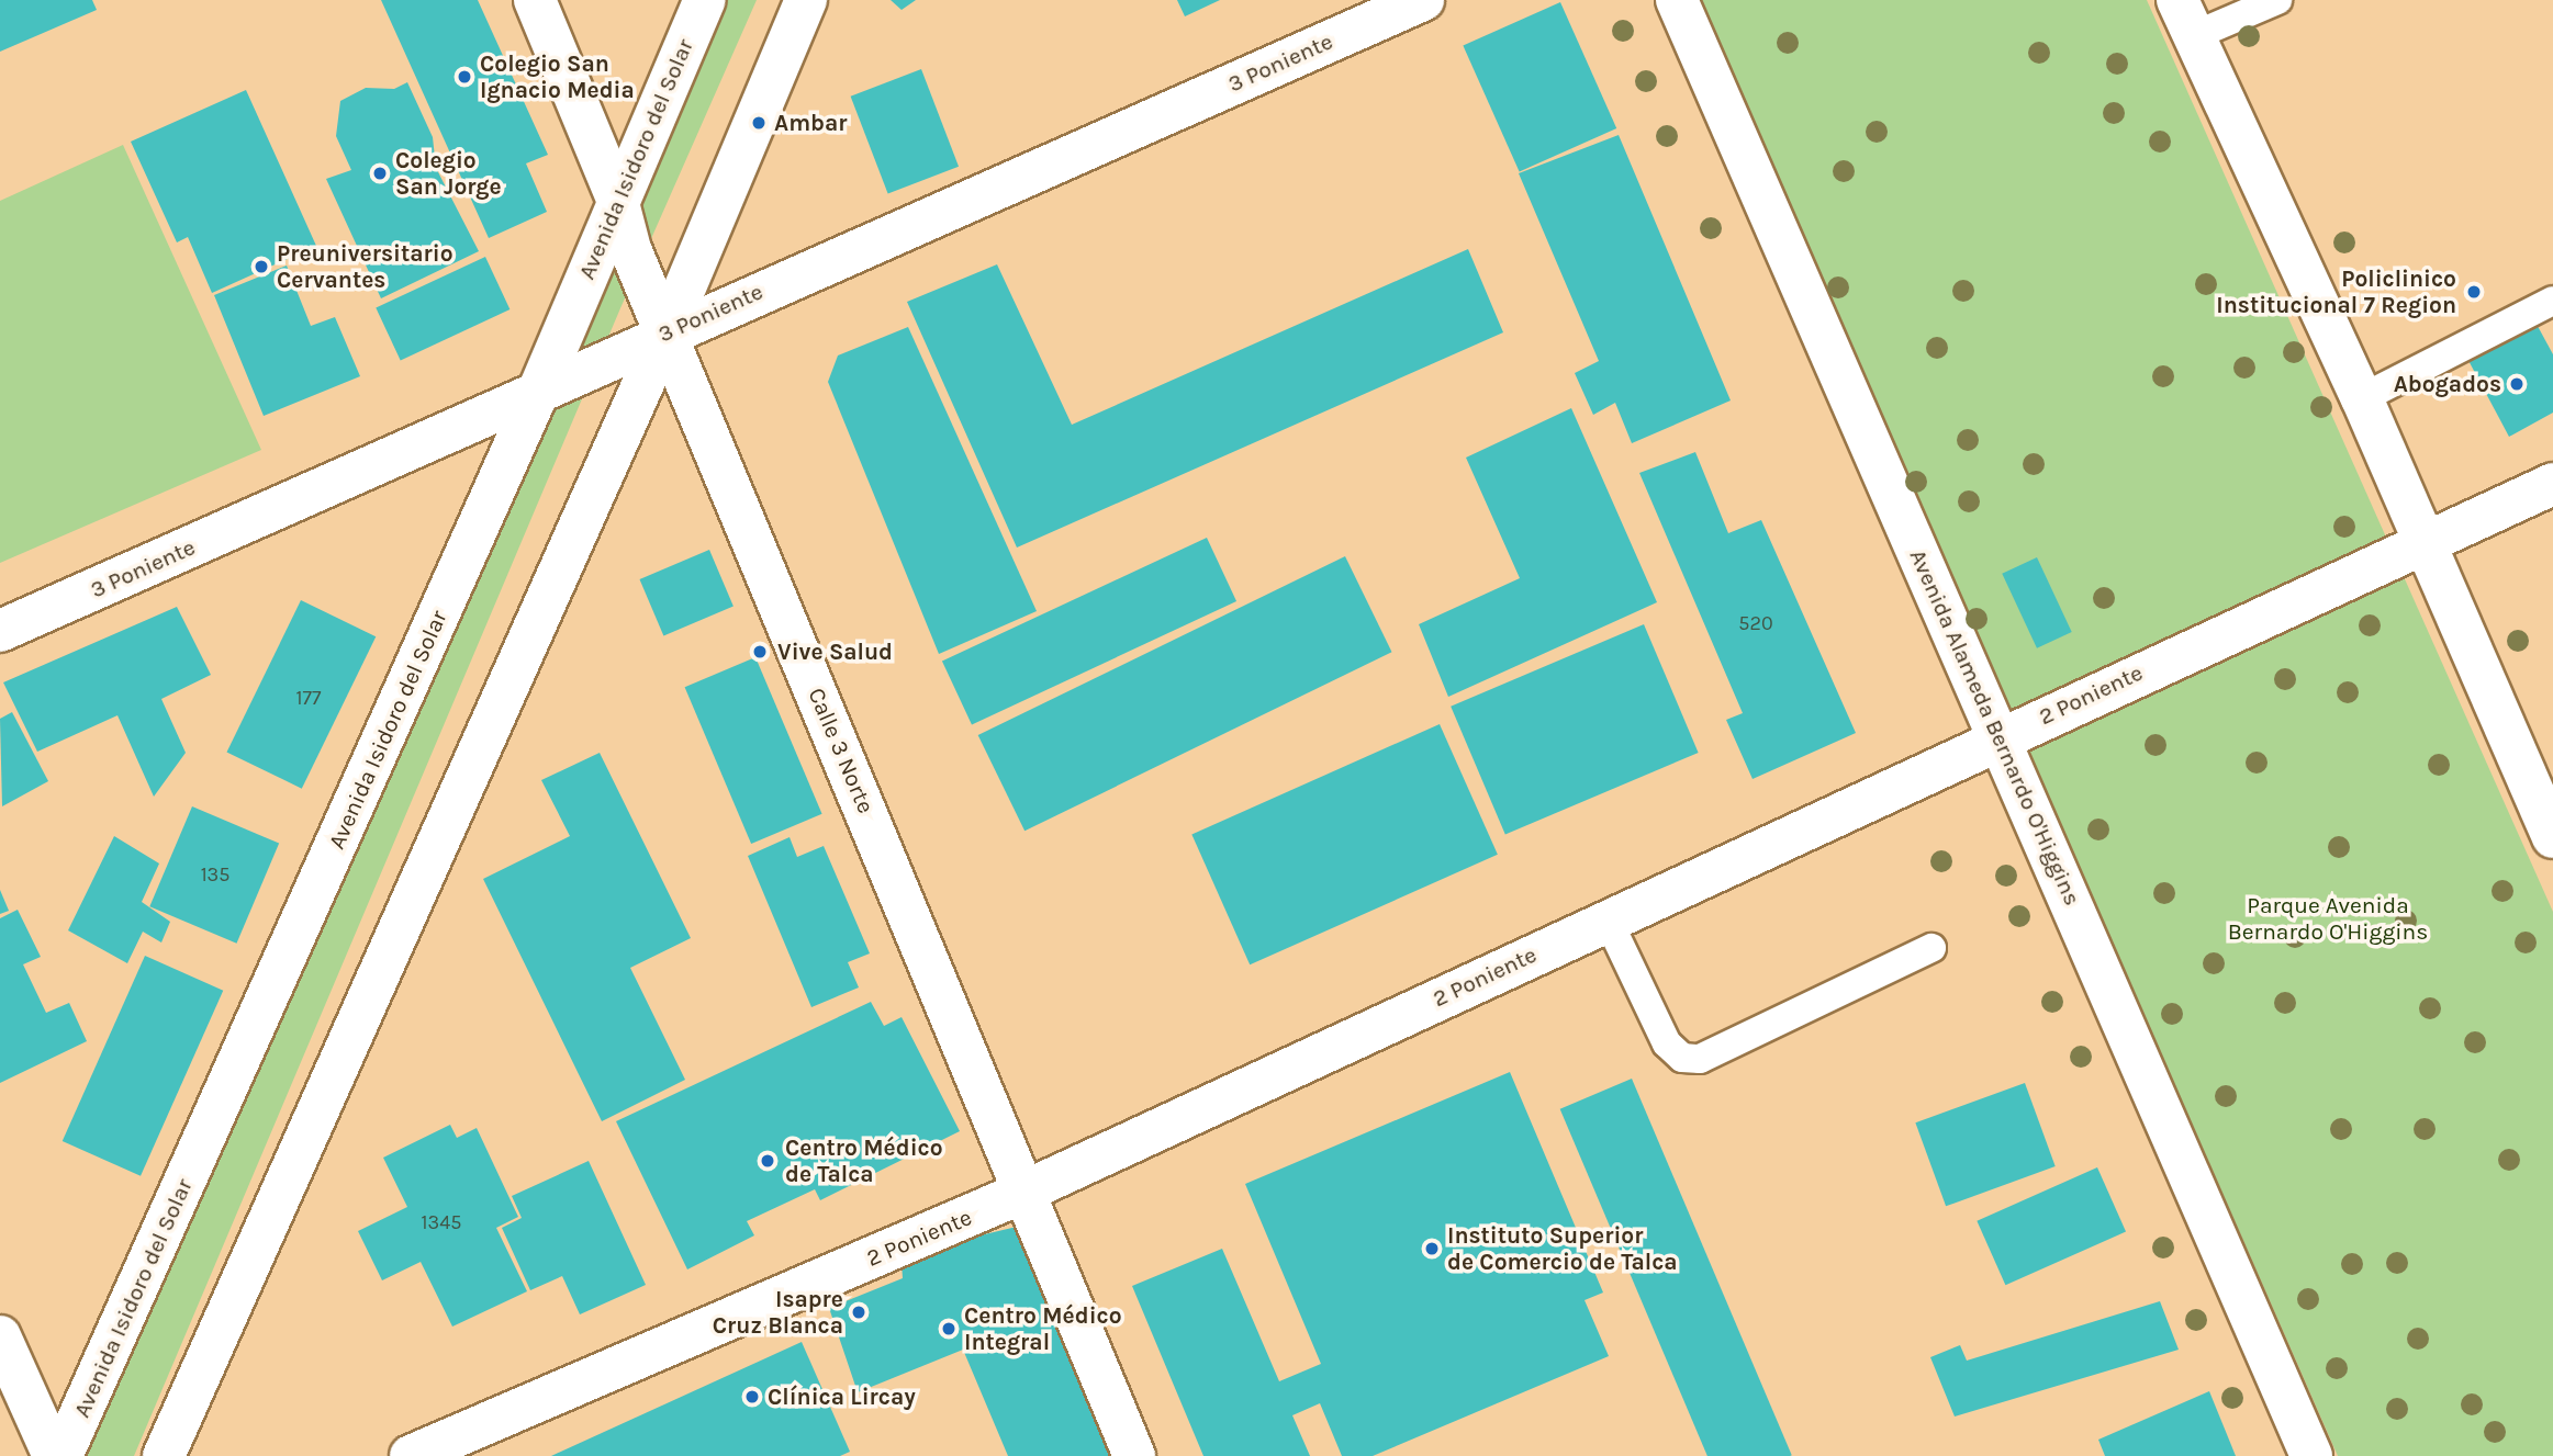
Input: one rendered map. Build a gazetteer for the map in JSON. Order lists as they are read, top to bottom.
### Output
{
  "streets": {
    "main road": [
      "3 Poniente",
      "Avenida Isidoro del Solar",
      "2 Poniente",
      "Avenida Alameda Bernardo O'Higgins",
      "Calle 3 Norte"
    ]
  },
  "crossings": [
    ["3 Poniente", "Avenida Isidoro del Solar"],
    ["3 Poniente", "Calle 3 Norte"],
    ["Avenida Isidoro del Solar", "Calle 3 Norte"],
    ["2 Poniente", "Avenida Alameda Bernardo O'Higgins"],
    ["2 Poniente", "Calle 3 Norte"]
  ],
  "parks": ["Parque Avenida Bernardo O'Higgins"],
  "places": [
    "Colegio San Ignacio Media",
    "Ambar",
    "Colegio San Jorge",
    "Preuniversitario Cervantes",
    "Policlinico Institucional 7 Region",
    "Abogados",
    "Vive Salud",
    "Centro Médico de Talca",
    "Instituto Superior de Comercio de Talca",
    "Isapre Cruz Blanca",
    "Centro Médico Integral",
    "Clínica Lircay"
  ],
  "house_numbers": [
    "520",
    "177",
    "135",
    "1345"
  ]
}
